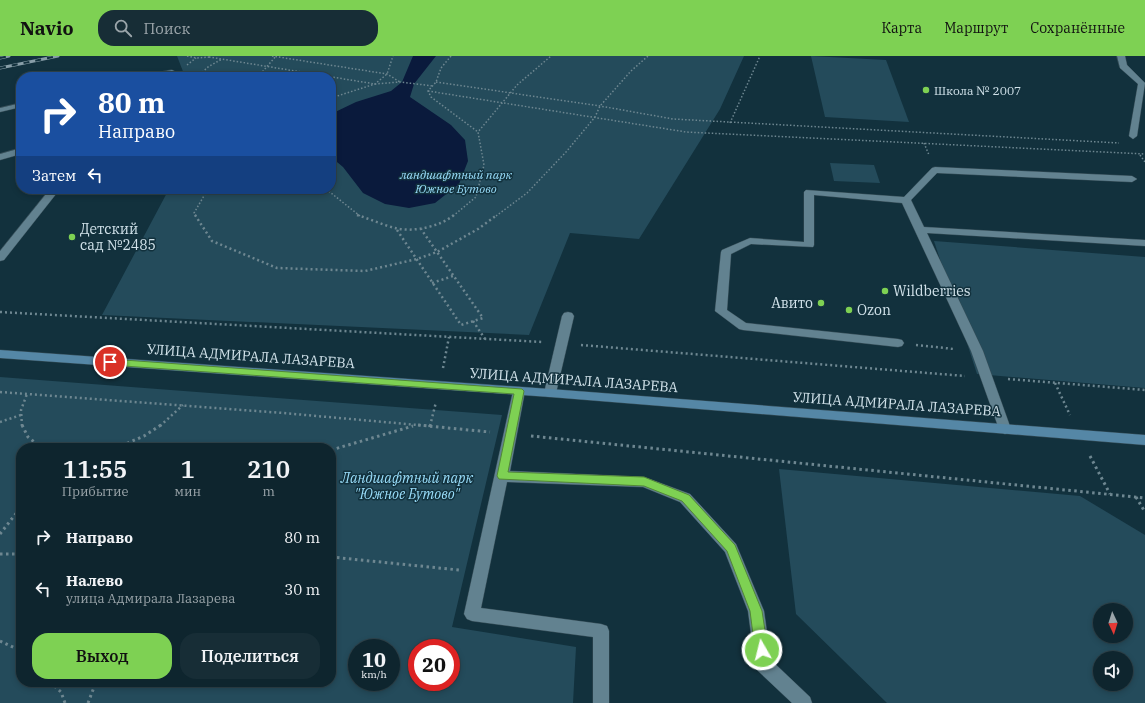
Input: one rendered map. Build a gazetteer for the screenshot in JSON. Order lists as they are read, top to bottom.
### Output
{
  "streets": {
    "street": ["УЛИЦА АДМИРАЛА ЛАЗАРЕВА"]
  },
  "parks": ["ландшафтный парк Южное Бутово", "Ландшафтный парк \"Южное Бутово\""],
  "places": [
    "Школа № 2007",
    "Детский сад №2485",
    "Wildberries",
    "Авито",
    "Ozon"
  ],
  "north": "bottom",
  "page": {
    "header": "Navio",
    "search": "Поиск",
    "nav": ["Карта", "Маршрут", "Сохранённые"],
    "turn": ["80 m", "Направо"],
    "then": "Затем",
    "eta": [
      "11:55",
      "Прибытие",
      "1",
      "мин",
      "210",
      "m"
    ],
    "list": [
      {
        "name": "Направо",
        "value": "80 m"
      },
      {
        "name": "Налево",
        "note": "улица Адмирала Лазарева",
        "value": "30 m"
      }
    ],
    "buttons": ["Выход", "Поделиться"],
    "speed": "10 km/h",
    "limit": "20"
  }
}
